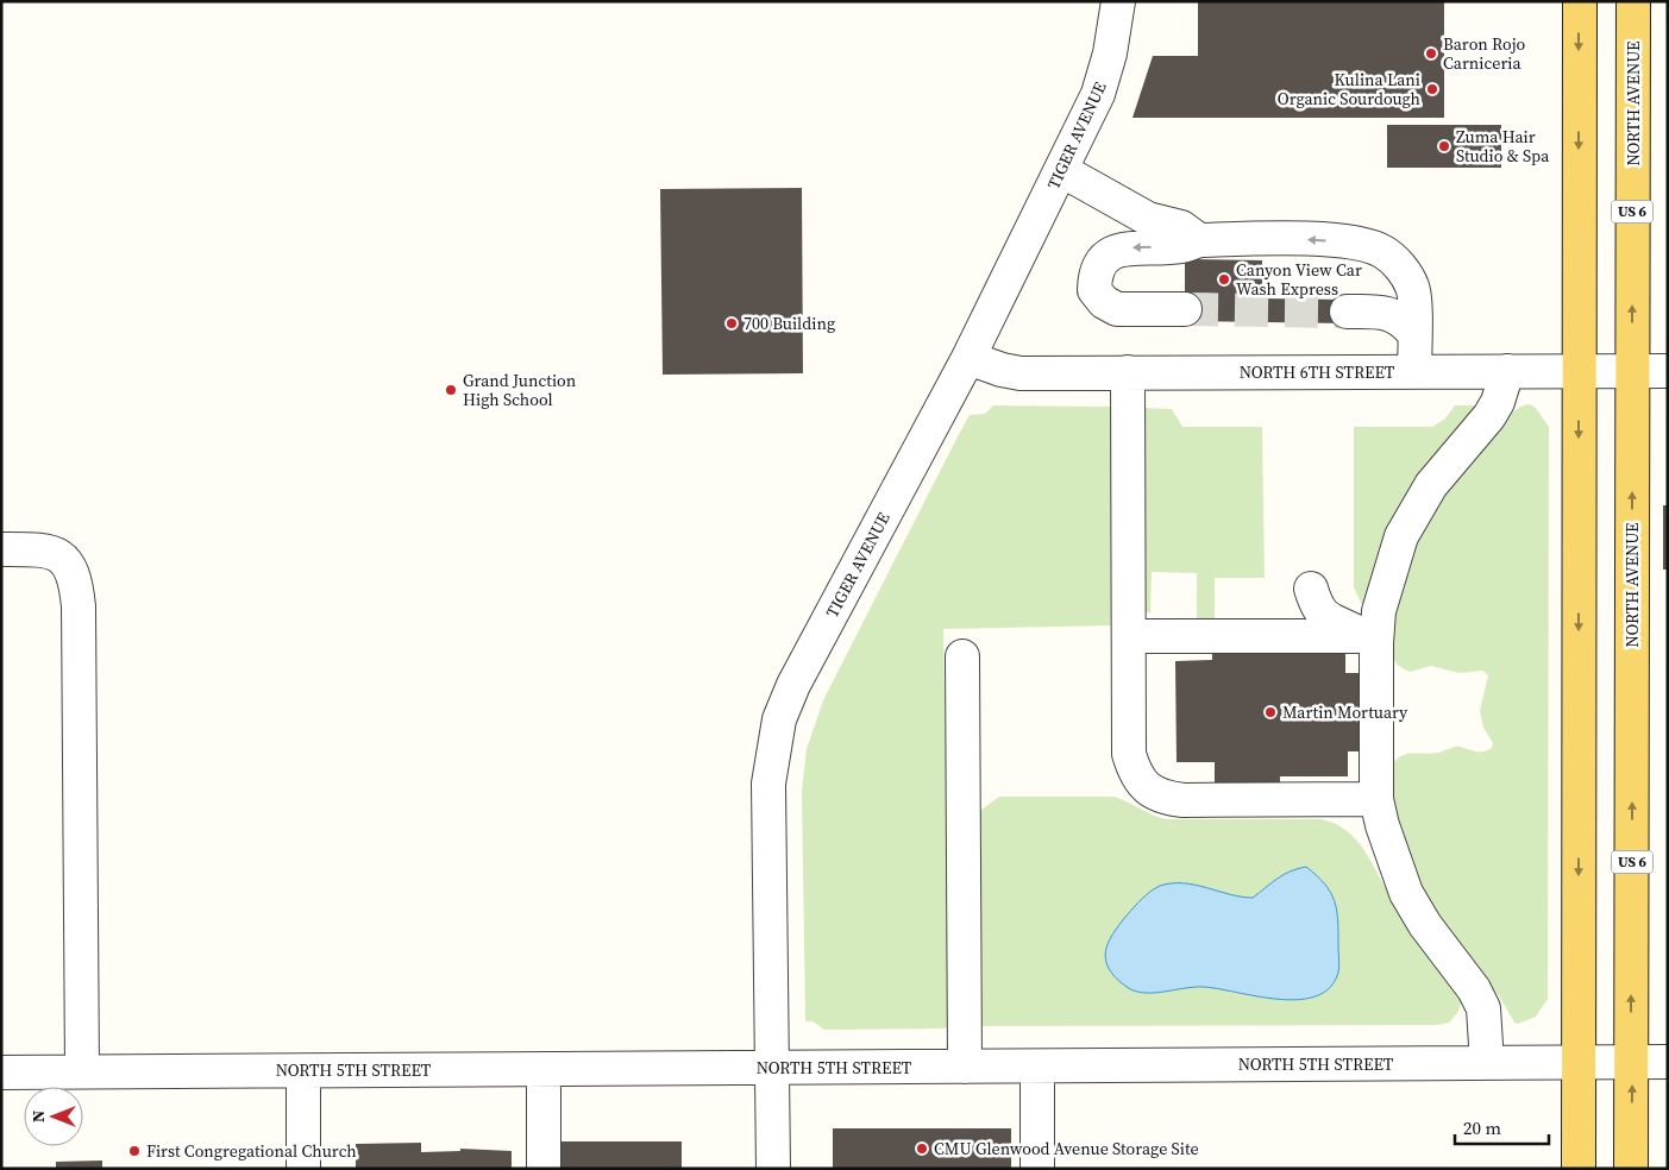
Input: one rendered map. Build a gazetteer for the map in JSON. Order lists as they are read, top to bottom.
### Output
{
  "streets": {
    "main road": ["NORTH AVENUE", "US 6"],
    "street": ["TIGER AVENUE", "NORTH 6TH STREET", "NORTH 5TH STREET"]
  },
  "crossings": [
    ["NORTH AVENUE", "NORTH 6TH STREET"],
    ["NORTH AVENUE", "NORTH 5TH STREET"],
    ["TIGER AVENUE", "NORTH 6TH STREET"],
    ["TIGER AVENUE", "NORTH 5TH STREET"]
  ],
  "places": [
    "Baron Rojo Carniceria",
    "Kulina Lani Organic Sourdough",
    "Zuma Hair Studio & Spa",
    "Canyon View Car Wash Express",
    "700 Building",
    "Grand Junction High School",
    "Martin Mortuary",
    "CMU Glenwood Avenue Storage Site",
    "First Congregational Church"
  ],
  "scale_bar": "20 m",
  "north": "left"
}
